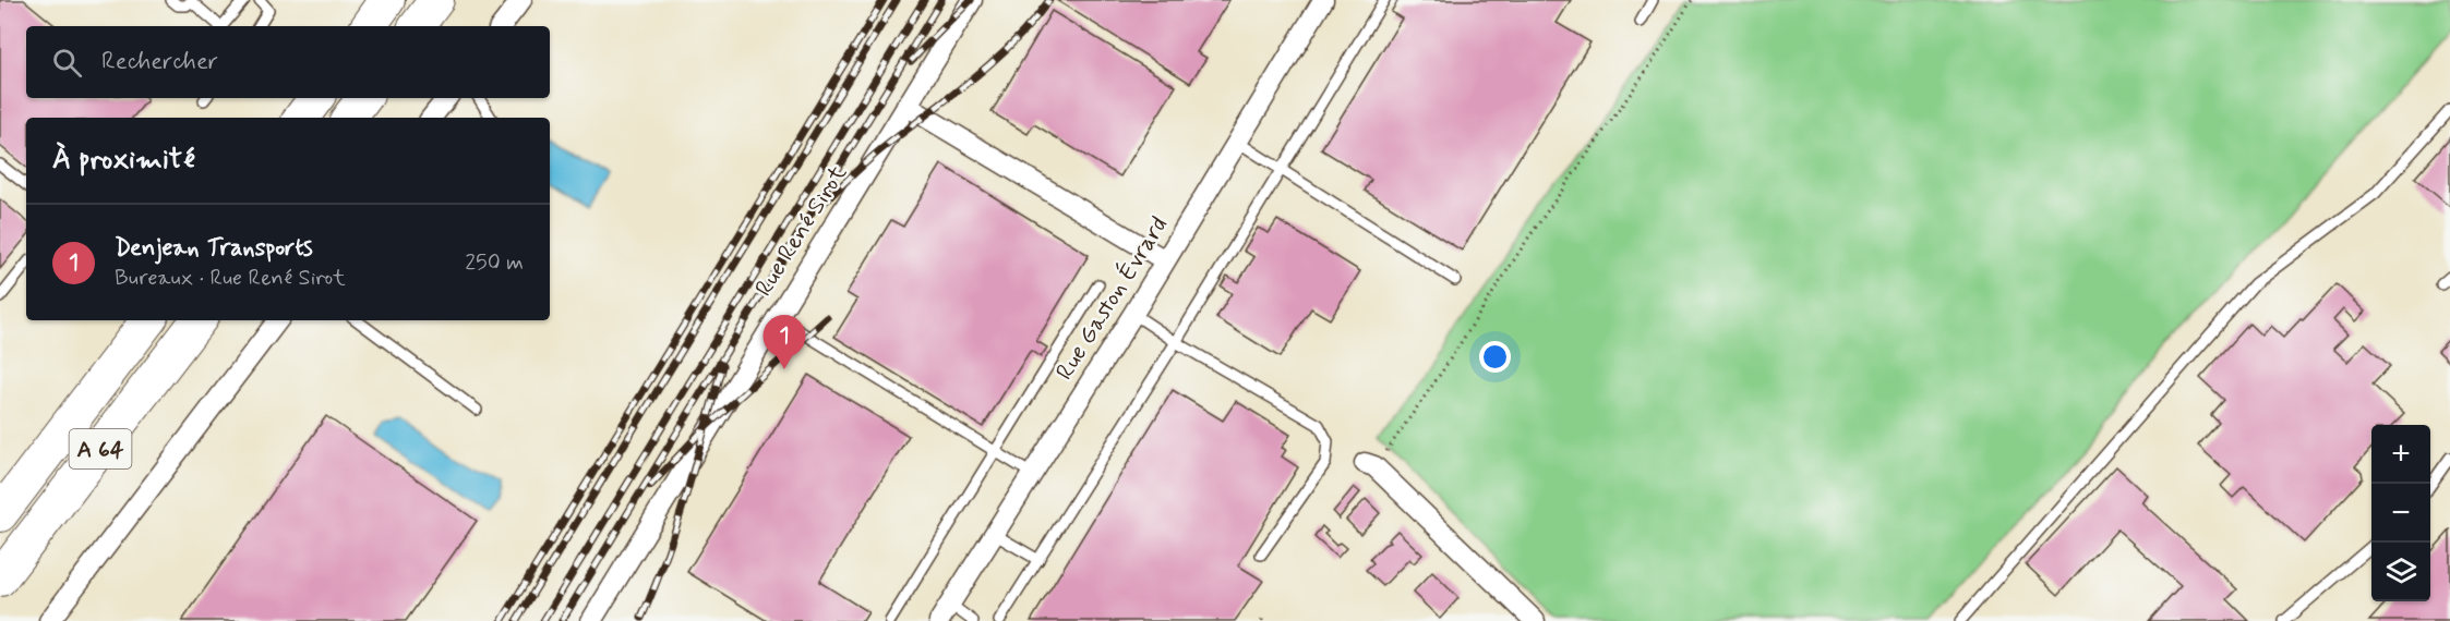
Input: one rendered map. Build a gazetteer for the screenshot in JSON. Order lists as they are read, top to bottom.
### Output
{
  "streets": {
    "highway": ["A 64"],
    "street": ["Rue René Sirot", "Rue Gaston Évrard"]
  },
  "page": {
    "search": "Rechercher",
    "heading": "À proximité",
    "list": [
      {
        "mark": "1",
        "name": "Denjean Transports",
        "note": "Bureaux · Rue René Sirot",
        "value": "250 m"
      }
    ],
    "pins": "1",
    "map_buttons": ["+", "−"]
  }
}
